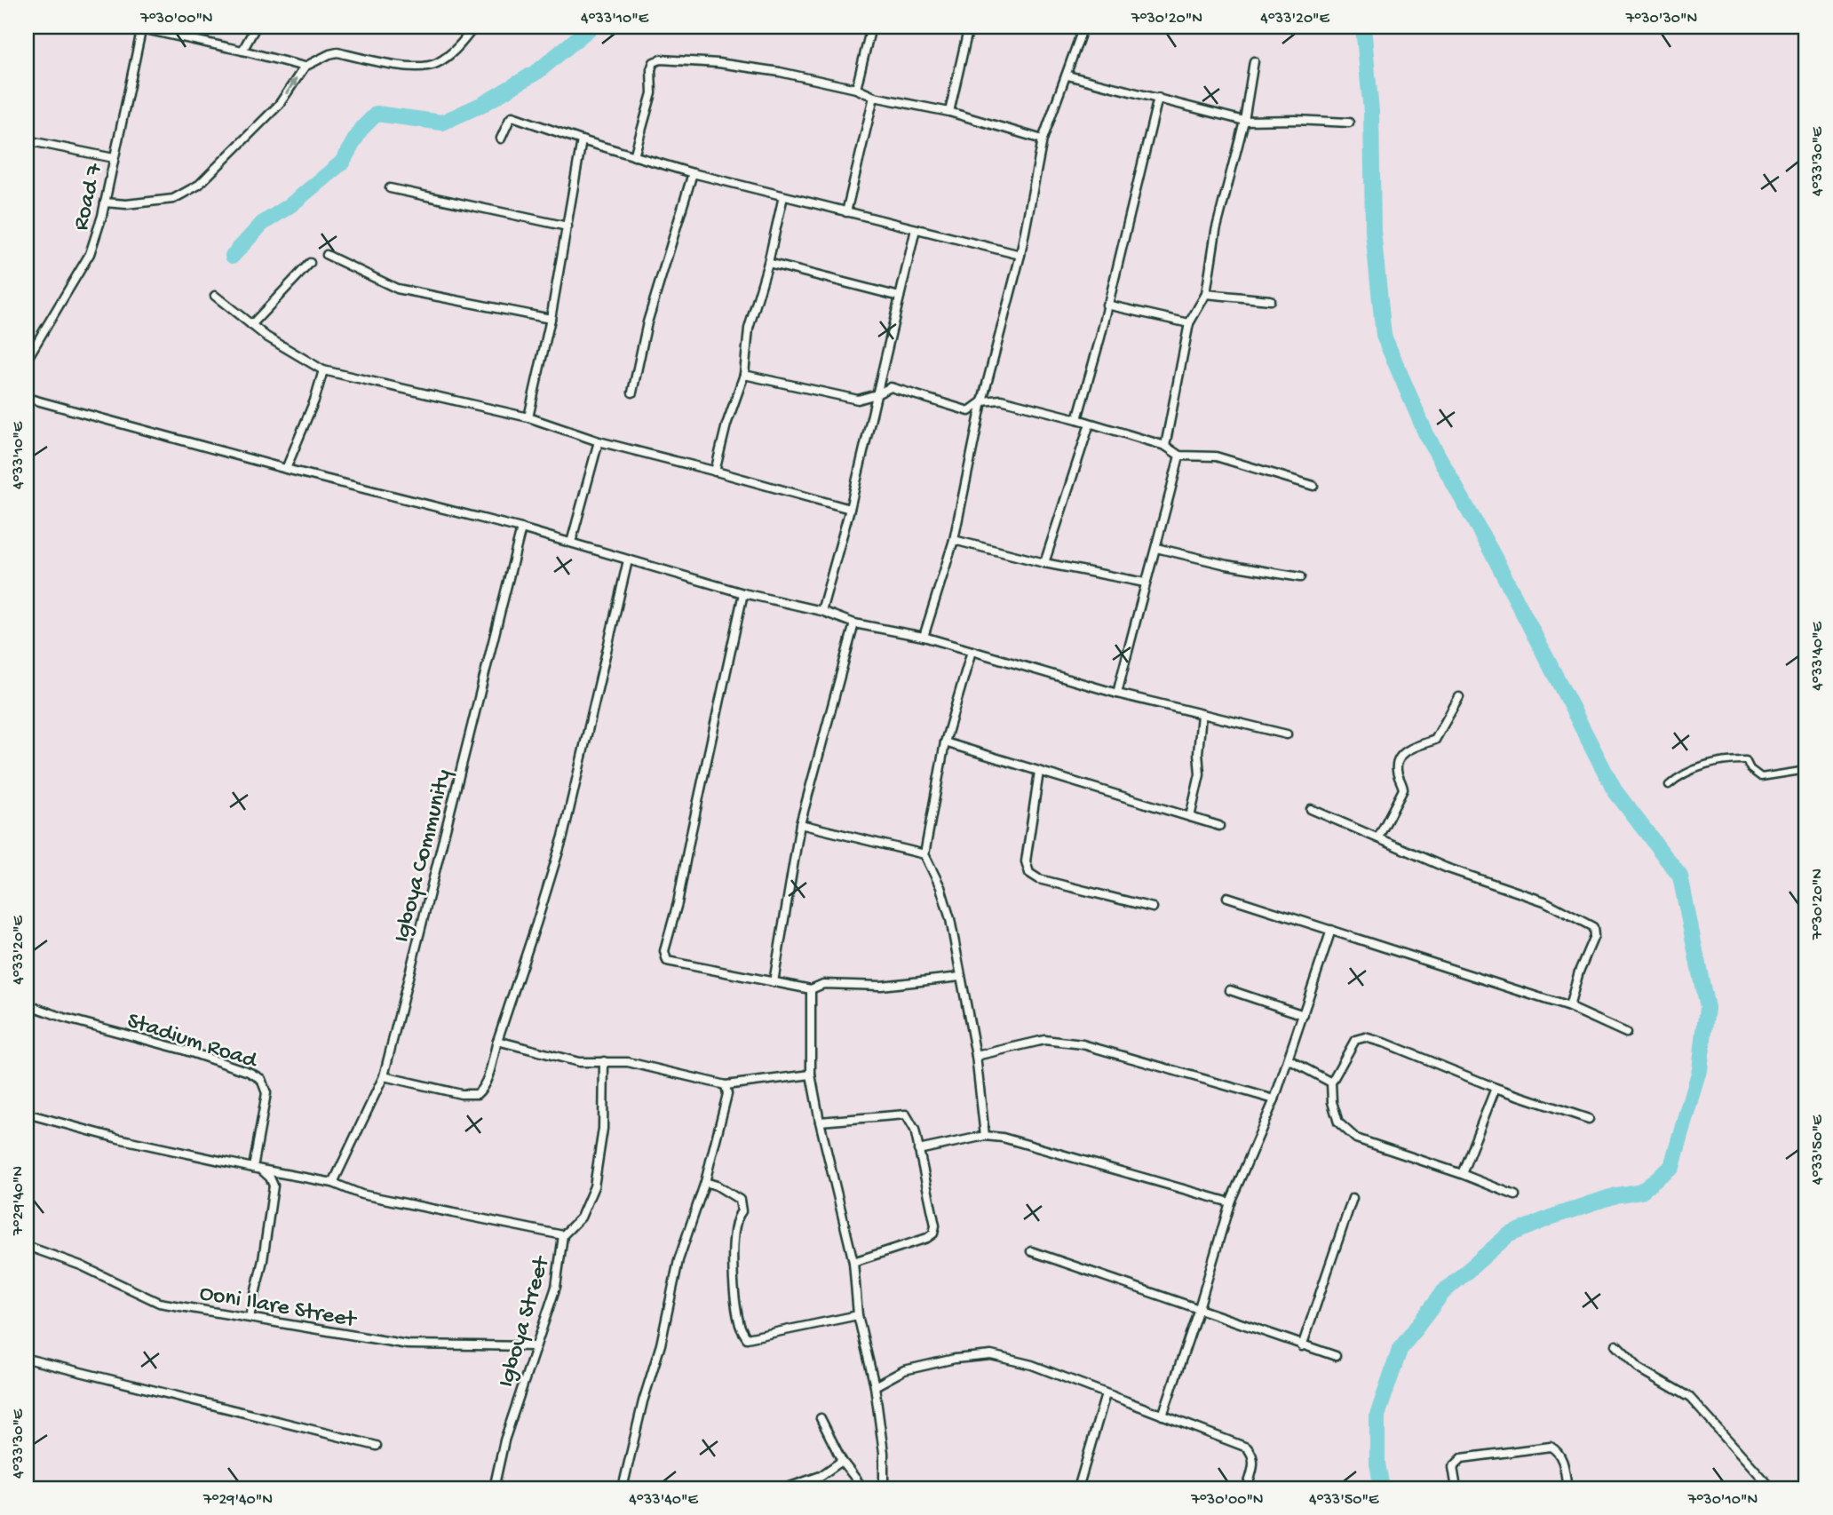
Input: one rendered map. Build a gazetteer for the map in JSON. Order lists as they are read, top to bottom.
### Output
{
  "streets": {
    "street": [
      "Road 7",
      "Igboya Community",
      "Stadium Road",
      "Ooni Ilare Street",
      "Igboya Street"
    ]
  },
  "crossings": [
    ["Ooni Ilare Street", "Igboya Street"]
  ],
  "coordinates": [
    "7°30'00\"N",
    "4°33'10\"E",
    "7°30'20\"N",
    "4°33'20\"E",
    "7°30'30\"N",
    "4°33'30\"E",
    "4°33'40\"E",
    "4°33'50\"E",
    "7°29'40\"N",
    "7°30'10\"N"
  ]
}
